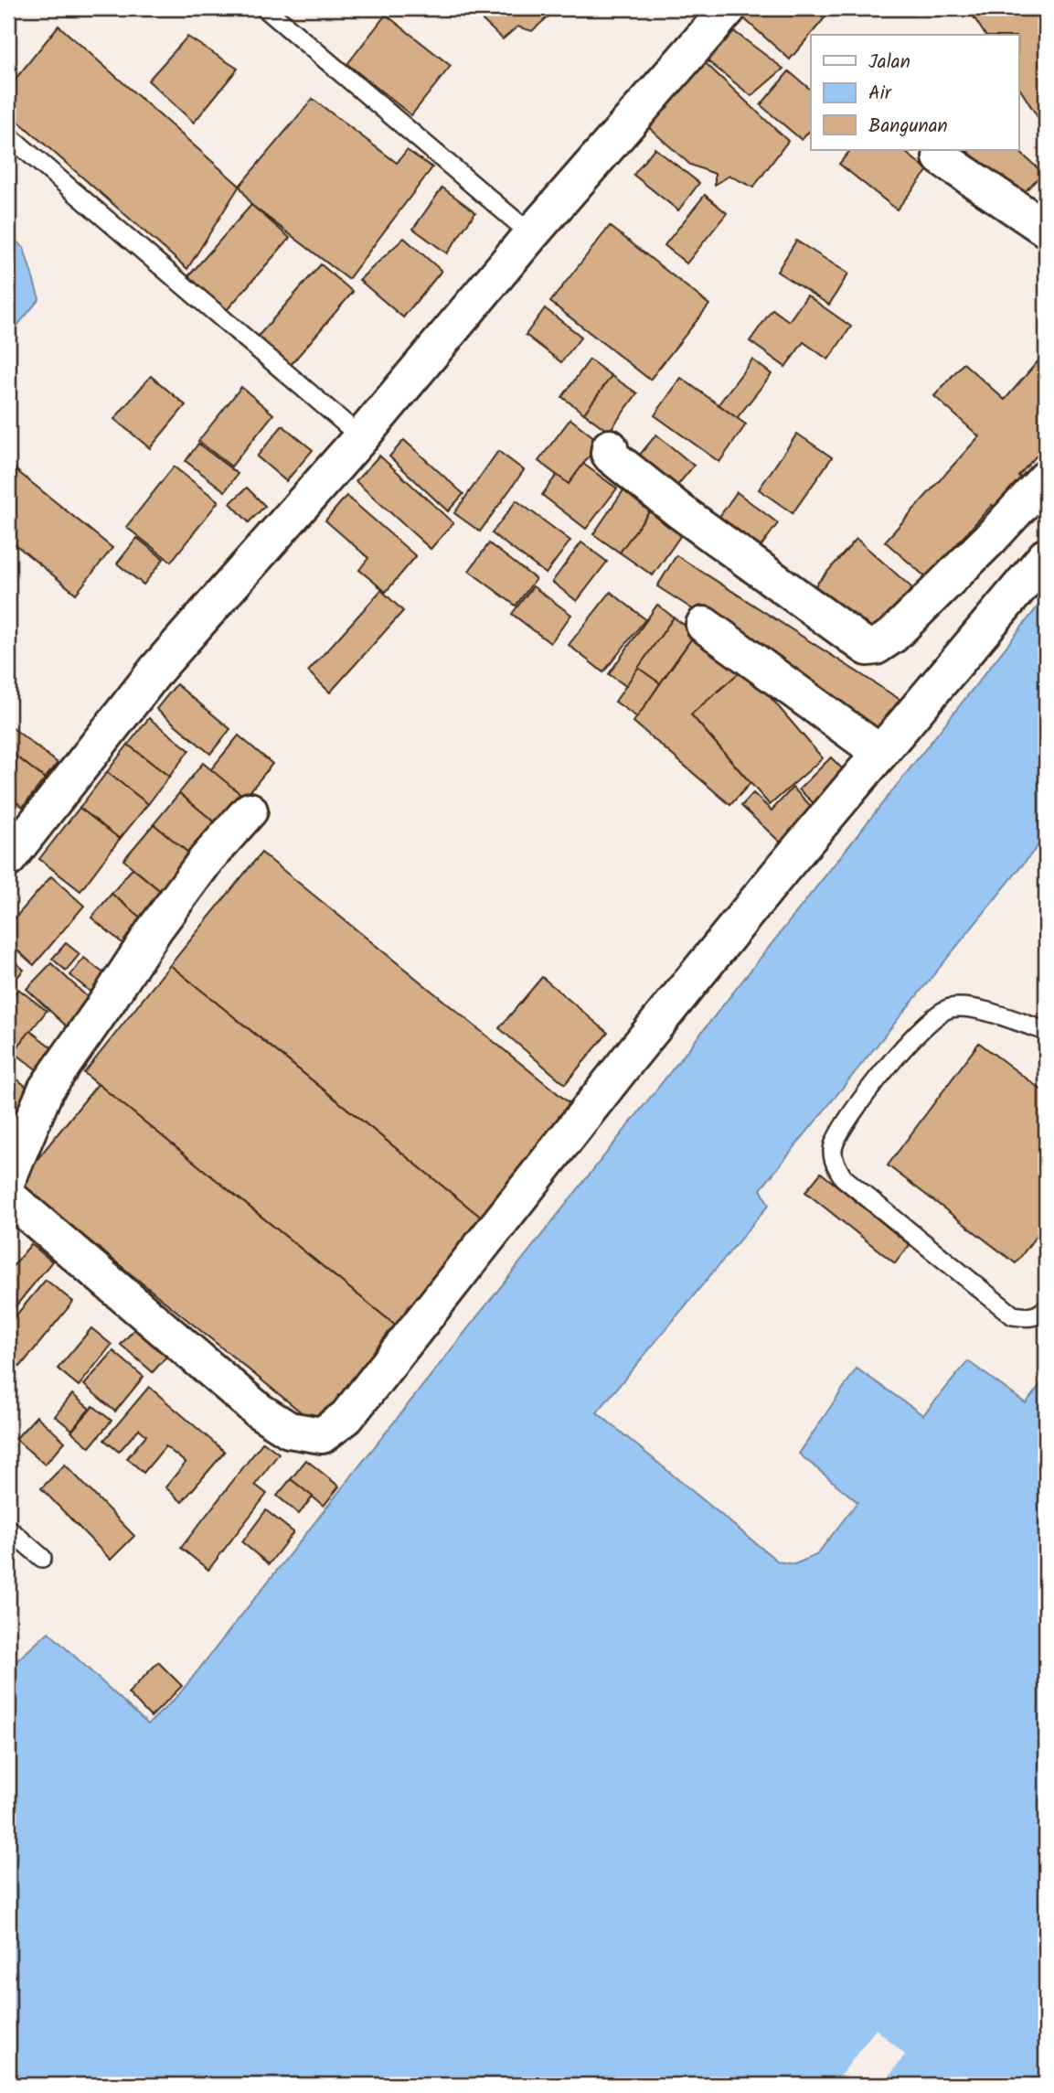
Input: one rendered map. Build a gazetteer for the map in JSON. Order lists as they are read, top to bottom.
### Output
{
  "legend": ["Jalan", "Air", "Bangunan"]
}
